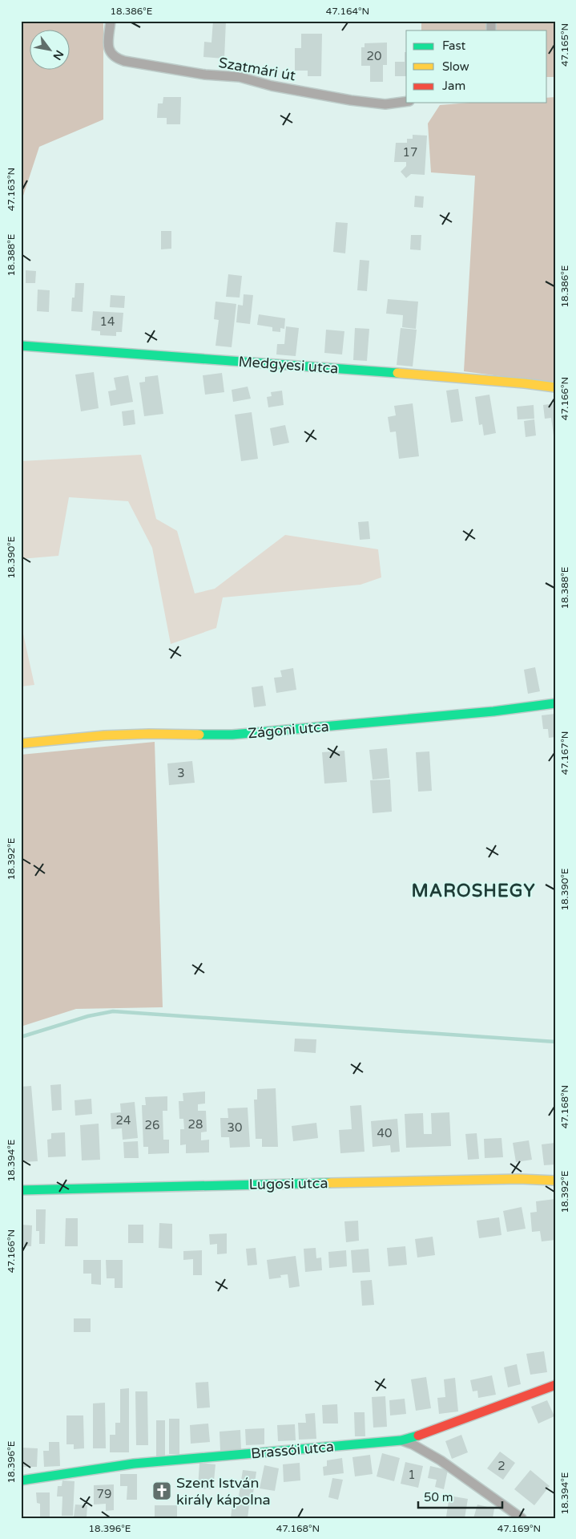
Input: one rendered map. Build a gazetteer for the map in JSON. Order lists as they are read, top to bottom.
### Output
{
  "streets": {
    "street": [
      "Szatmári út",
      "Medgyesi utca",
      "Zágoni utca",
      "Lugosi utca",
      "Brassói utca"
    ]
  },
  "districts": ["MAROSHEGY"],
  "places": {
    "church": ["Szent István király kápolna"]
  },
  "house_numbers": [
    "20",
    "17",
    "14",
    "3",
    "24",
    "28",
    "26",
    "30",
    "40",
    "2",
    "1",
    "79"
  ],
  "legend": ["Fast", "Slow", "Jam"],
  "scale_bar": "50 m",
  "north": "bottom right",
  "coordinates": [
    "18.386°E",
    "47.164°N",
    "47.165°N",
    "47.163°N",
    "18.388°E",
    "47.166°N",
    "18.390°E",
    "47.167°N",
    "18.392°E",
    "47.168°N",
    "18.394°E",
    "18.396°E",
    "47.169°N"
  ]
}
